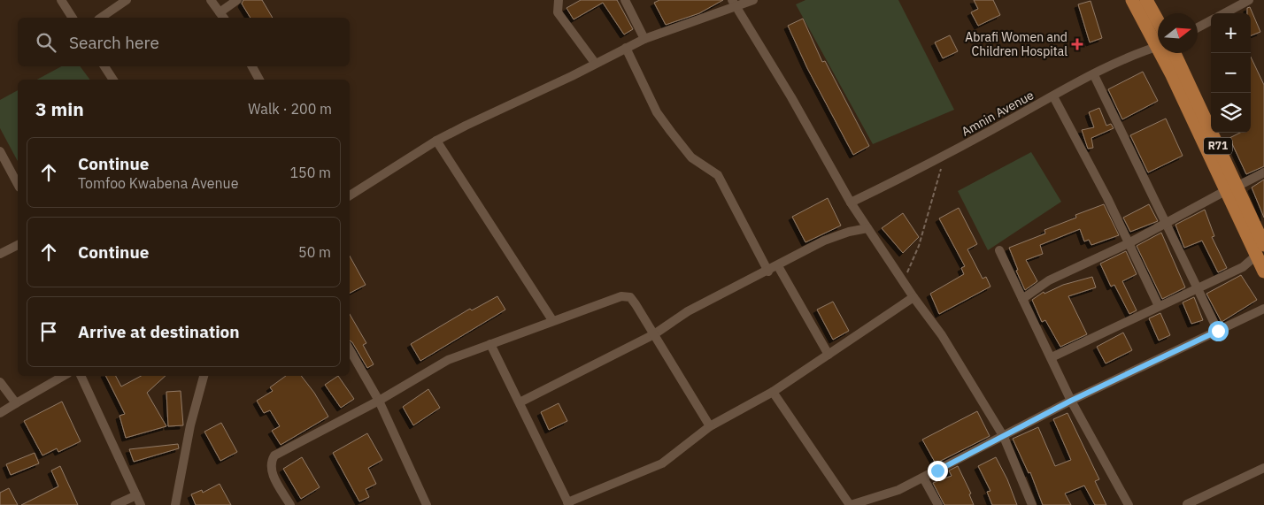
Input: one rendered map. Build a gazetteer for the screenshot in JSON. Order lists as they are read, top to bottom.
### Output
{
  "streets": {
    "main road": ["R71"],
    "street": ["Amnin Avenue"]
  },
  "places": {
    "health": ["Abrafi Women and Children Hospital"]
  },
  "north": "right",
  "page": {
    "map_buttons": ["+", "−"],
    "search": "Search here",
    "heading": ["3 min", "Walk · 200 m"],
    "list": [
      ["Continue", "Tomfoo Kwabena Avenue", "150 m"],
      ["Continue", "50 m"],
      "Arrive at destination"
    ]
  }
}
